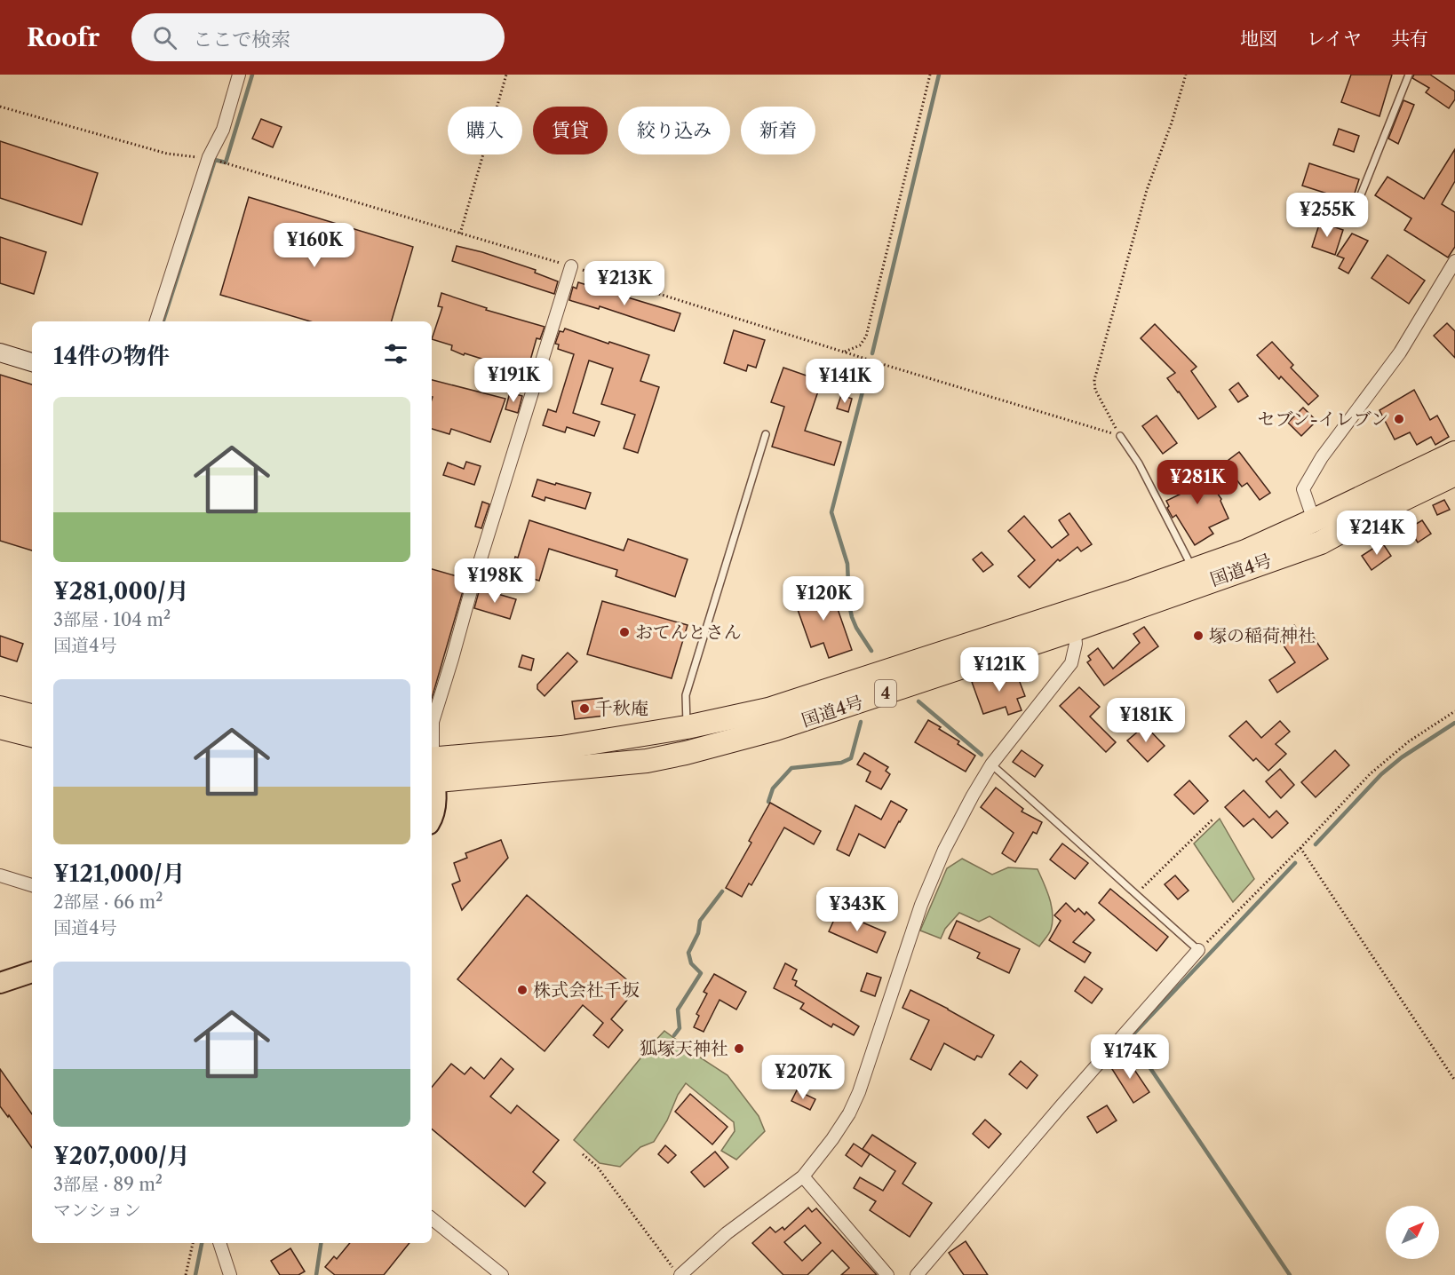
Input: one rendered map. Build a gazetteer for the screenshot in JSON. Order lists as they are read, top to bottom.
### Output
{
  "streets": {
    "highway": ["国道4号", "4"]
  },
  "places": [
    "セブン-イレブン",
    "おてんとさん",
    "塚の稲荷神社",
    "千秋庵",
    "株式会社千坂",
    "狐塚天神社"
  ],
  "north": "top right",
  "page": {
    "header": "Roofr",
    "search": "ここで検索",
    "nav": ["地図", "レイヤ", "共有"],
    "chip": [
      "購入",
      "賃貸",
      "絞り込み",
      "新着"
    ],
    "price": [
      "¥255K",
      "¥160K",
      "¥213K",
      "¥191K",
      "¥141K",
      "¥281K",
      "¥214K",
      "¥198K",
      "¥120K",
      "¥121K",
      "¥181K",
      "¥343K",
      "¥174K",
      "¥207K"
    ],
    "heading": "14件の物件",
    "list": [
      {
        "name": "¥281,000/月",
        "note": "3部屋 · 104 m² · 国道4号"
      },
      {
        "name": "¥121,000/月",
        "note": "2部屋 · 66 m² · 国道4号"
      },
      {
        "name": "¥207,000/月",
        "note": "3部屋 · 89 m² · マンション"
      }
    ]
  }
}
